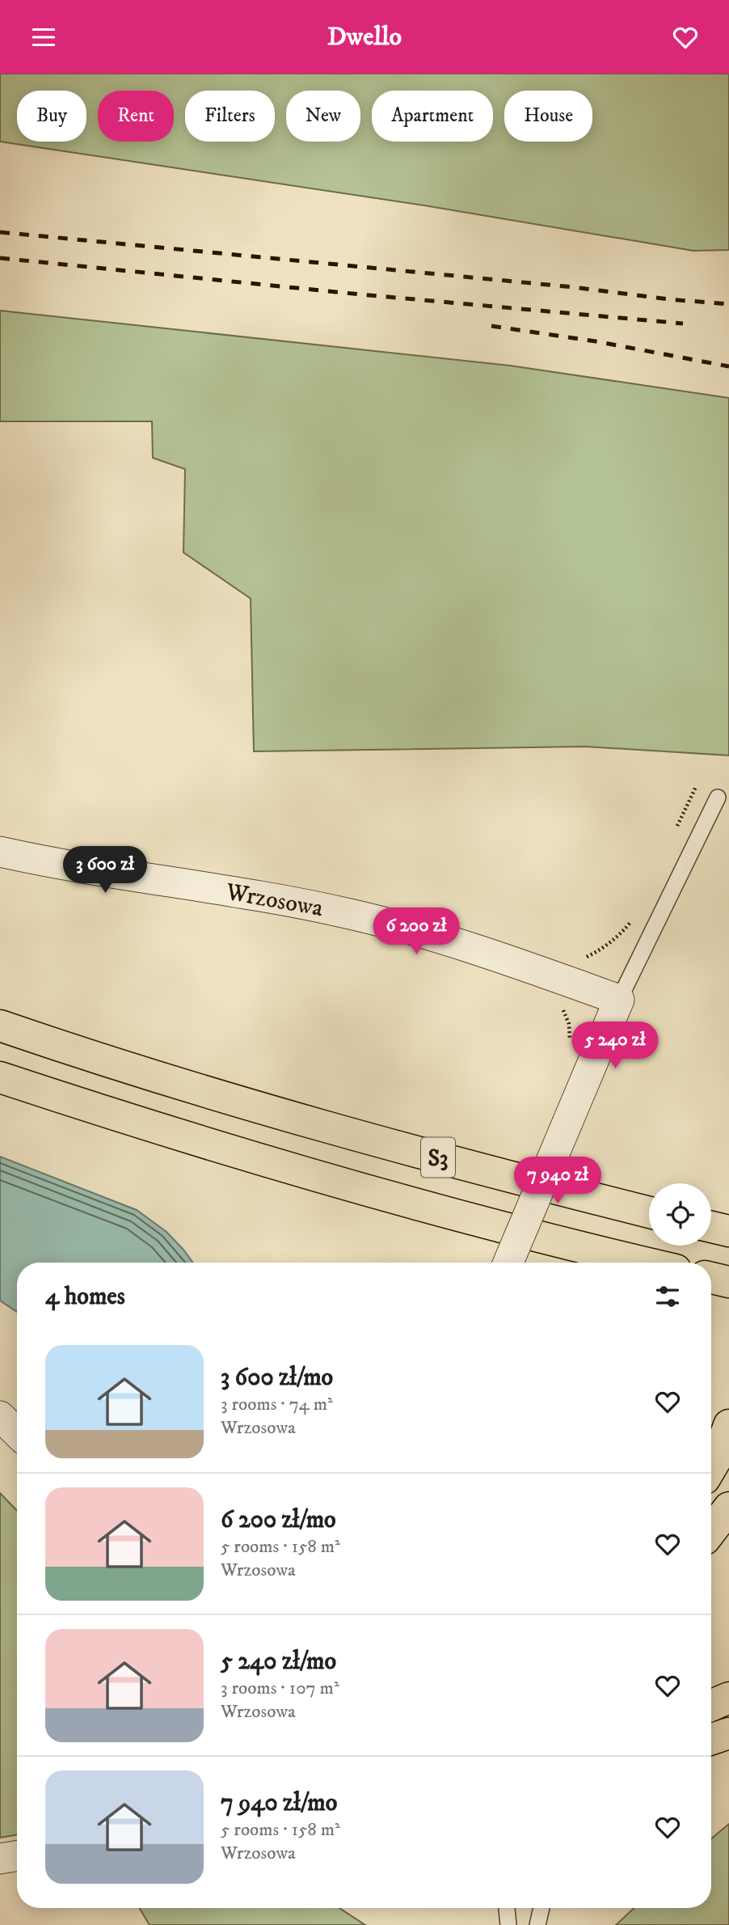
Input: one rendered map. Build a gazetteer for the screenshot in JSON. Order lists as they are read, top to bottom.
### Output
{
  "streets": {
    "highway": ["S3"],
    "street": ["Wrzosowa"]
  },
  "page": {
    "header": "Dwello",
    "chip": [
      "Buy",
      "Rent",
      "Filters",
      "New",
      "Apartment",
      "House"
    ],
    "price": [
      "3 600 zł",
      "6 200 zł",
      "5 240 zł",
      "7 940 zł"
    ],
    "heading": "4 homes",
    "list": [
      {
        "name": "3 600 zł/mo",
        "note": "3 rooms · 74 m² · Wrzosowa"
      },
      {
        "name": "6 200 zł/mo",
        "note": "5 rooms · 158 m² · Wrzosowa"
      },
      {
        "name": "5 240 zł/mo",
        "note": "3 rooms · 107 m² · Wrzosowa"
      },
      {
        "name": "7 940 zł/mo",
        "note": "5 rooms · 158 m² · Wrzosowa"
      }
    ]
  }
}
